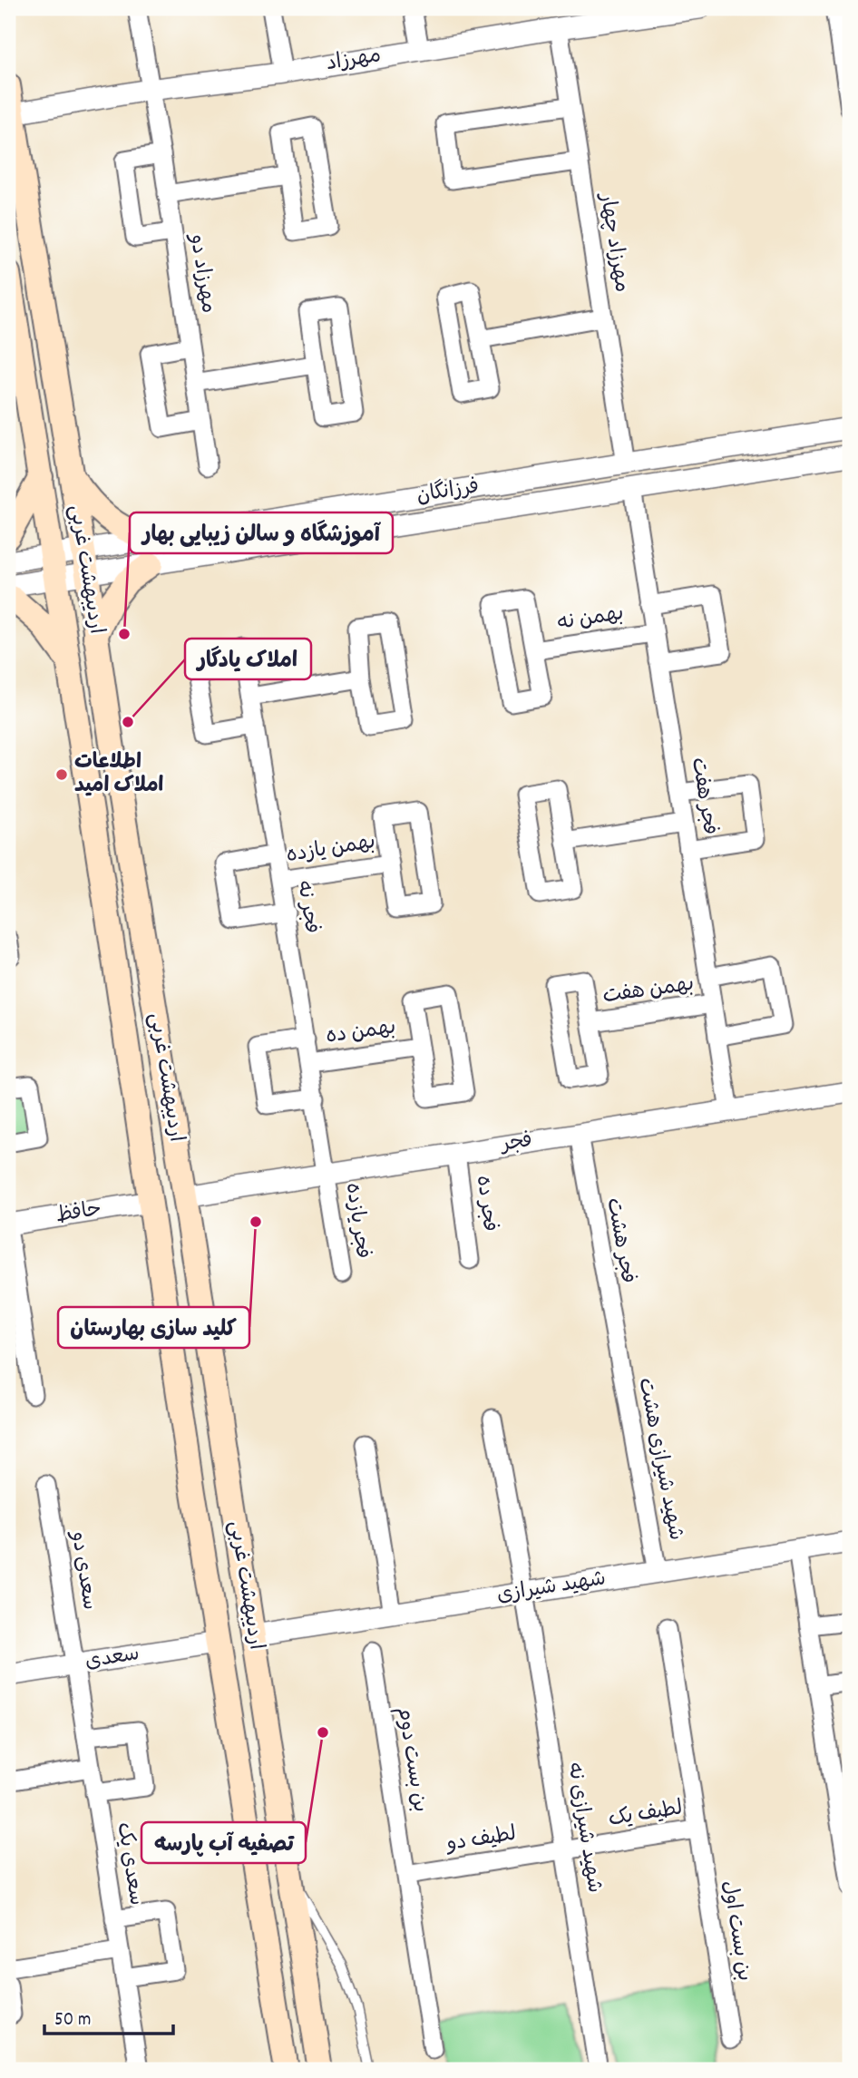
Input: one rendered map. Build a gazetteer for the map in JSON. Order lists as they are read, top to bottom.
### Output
{
  "streets": {
    "main road": ["اردیبهشت غربی"],
    "street": [
      "مهرزاد",
      "مهرزاد چهار",
      "مهرزاد دو",
      "فرزانگان",
      "بهمن نه",
      "فجر هفت",
      "بهمن یازده",
      "فجر نه",
      "بهمن هفت",
      "بهمن ده",
      "فجر",
      "فجر ده",
      "حافظ",
      "فجر یازده",
      "فجر هشت",
      "شهید شیرازی هشت",
      "سعدی دو",
      "شهید شیرازی",
      "سعدی",
      "بن بست دوم",
      "لطیف یک",
      "شهید شیرازی نه",
      "لطیف دو",
      "سعدی یک",
      "بن بست اول"
    ]
  },
  "crossings": [
    ["مهرزاد", "مهرزاد چهار"],
    ["مهرزاد", "مهرزاد دو"],
    ["مهرزاد", "اردیبهشت غربی"],
    ["مهرزاد چهار", "فرزانگان"],
    ["فرزانگان", "اردیبهشت غربی"],
    ["فرزانگان", "فجر هفت"],
    ["اردیبهشت غربی", "فجر"],
    ["اردیبهشت غربی", "حافظ"],
    ["اردیبهشت غربی", "شهید شیرازی"],
    ["اردیبهشت غربی", "سعدی"],
    ["بهمن نه", "فجر هفت"],
    ["فجر هفت", "بهمن هفت"],
    ["فجر هفت", "فجر"],
    ["بهمن یازده", "فجر نه"],
    ["فجر نه", "بهمن ده"],
    ["فجر نه", "فجر"],
    ["فجر نه", "فجر یازده"],
    ["فجر", "فجر ده"],
    ["فجر", "فجر یازده"],
    ["فجر", "فجر هشت"],
    ["فجر هشت", "شهید شیرازی هشت"],
    ["شهید شیرازی هشت", "شهید شیرازی"],
    ["سعدی دو", "سعدی"],
    ["سعدی دو", "سعدی یک"],
    ["شهید شیرازی", "شهید شیرازی نه"],
    ["سعدی", "سعدی یک"],
    ["بن بست دوم", "لطیف دو"],
    ["لطیف یک", "شهید شیرازی نه"],
    ["لطیف یک", "لطیف دو"],
    ["لطیف یک", "بن بست اول"],
    ["شهید شیرازی نه", "لطیف دو"]
  ],
  "places": [
    "آموزشگاه و سالن زیبایی بهار",
    "املاک یادگار",
    "اطلاعات املاک امید",
    "کلید سازی بهارستان",
    "تصفیه آب پارسه"
  ],
  "scale_bar": "50 m"
}
